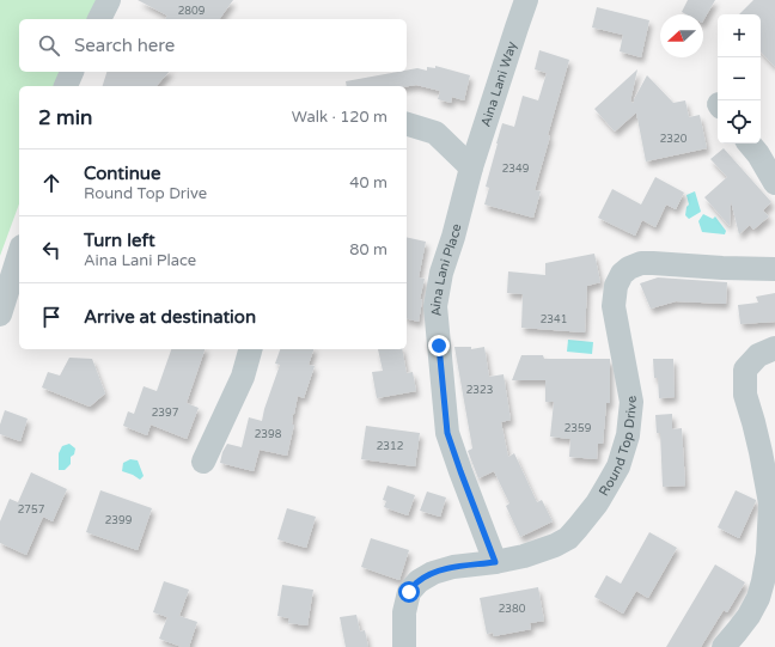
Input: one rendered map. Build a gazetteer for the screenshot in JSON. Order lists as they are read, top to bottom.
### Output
{
  "streets": {
    "street": ["Aina Lani Way", "Aina Lani Place", "Round Top Drive"]
  },
  "crossings": [
    ["Aina Lani Way", "Aina Lani Place"],
    ["Aina Lani Place", "Round Top Drive"]
  ],
  "house_numbers": [
    "2809",
    "2320",
    "2349",
    "2341",
    "2323",
    "2397",
    "2359",
    "2398",
    "2312",
    "2757",
    "2399",
    "2380"
  ],
  "north": "left",
  "page": {
    "map_buttons": ["+", "−"],
    "search": "Search here",
    "heading": ["2 min", "Walk · 120 m"],
    "list": [
      ["Continue", "Round Top Drive", "40 m"],
      ["Turn left", "Aina Lani Place", "80 m"],
      "Arrive at destination"
    ]
  }
}
